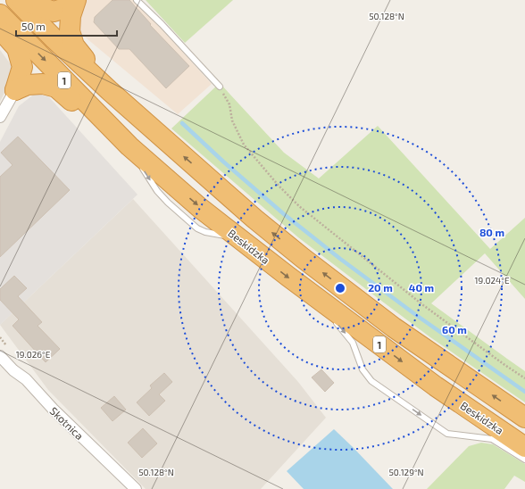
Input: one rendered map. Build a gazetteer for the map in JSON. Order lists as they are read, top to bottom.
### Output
{
  "streets": {
    "highway": ["1", "Beskidzka"],
    "street": ["Skotnica"]
  },
  "scale_bar": "50 m",
  "coordinates": [
    "50.128°N",
    "19.024°E",
    "19.026°E",
    "50.129°N"
  ],
  "rings": [
    "80 m",
    "20 m",
    "40 m",
    "60 m"
  ]
}
